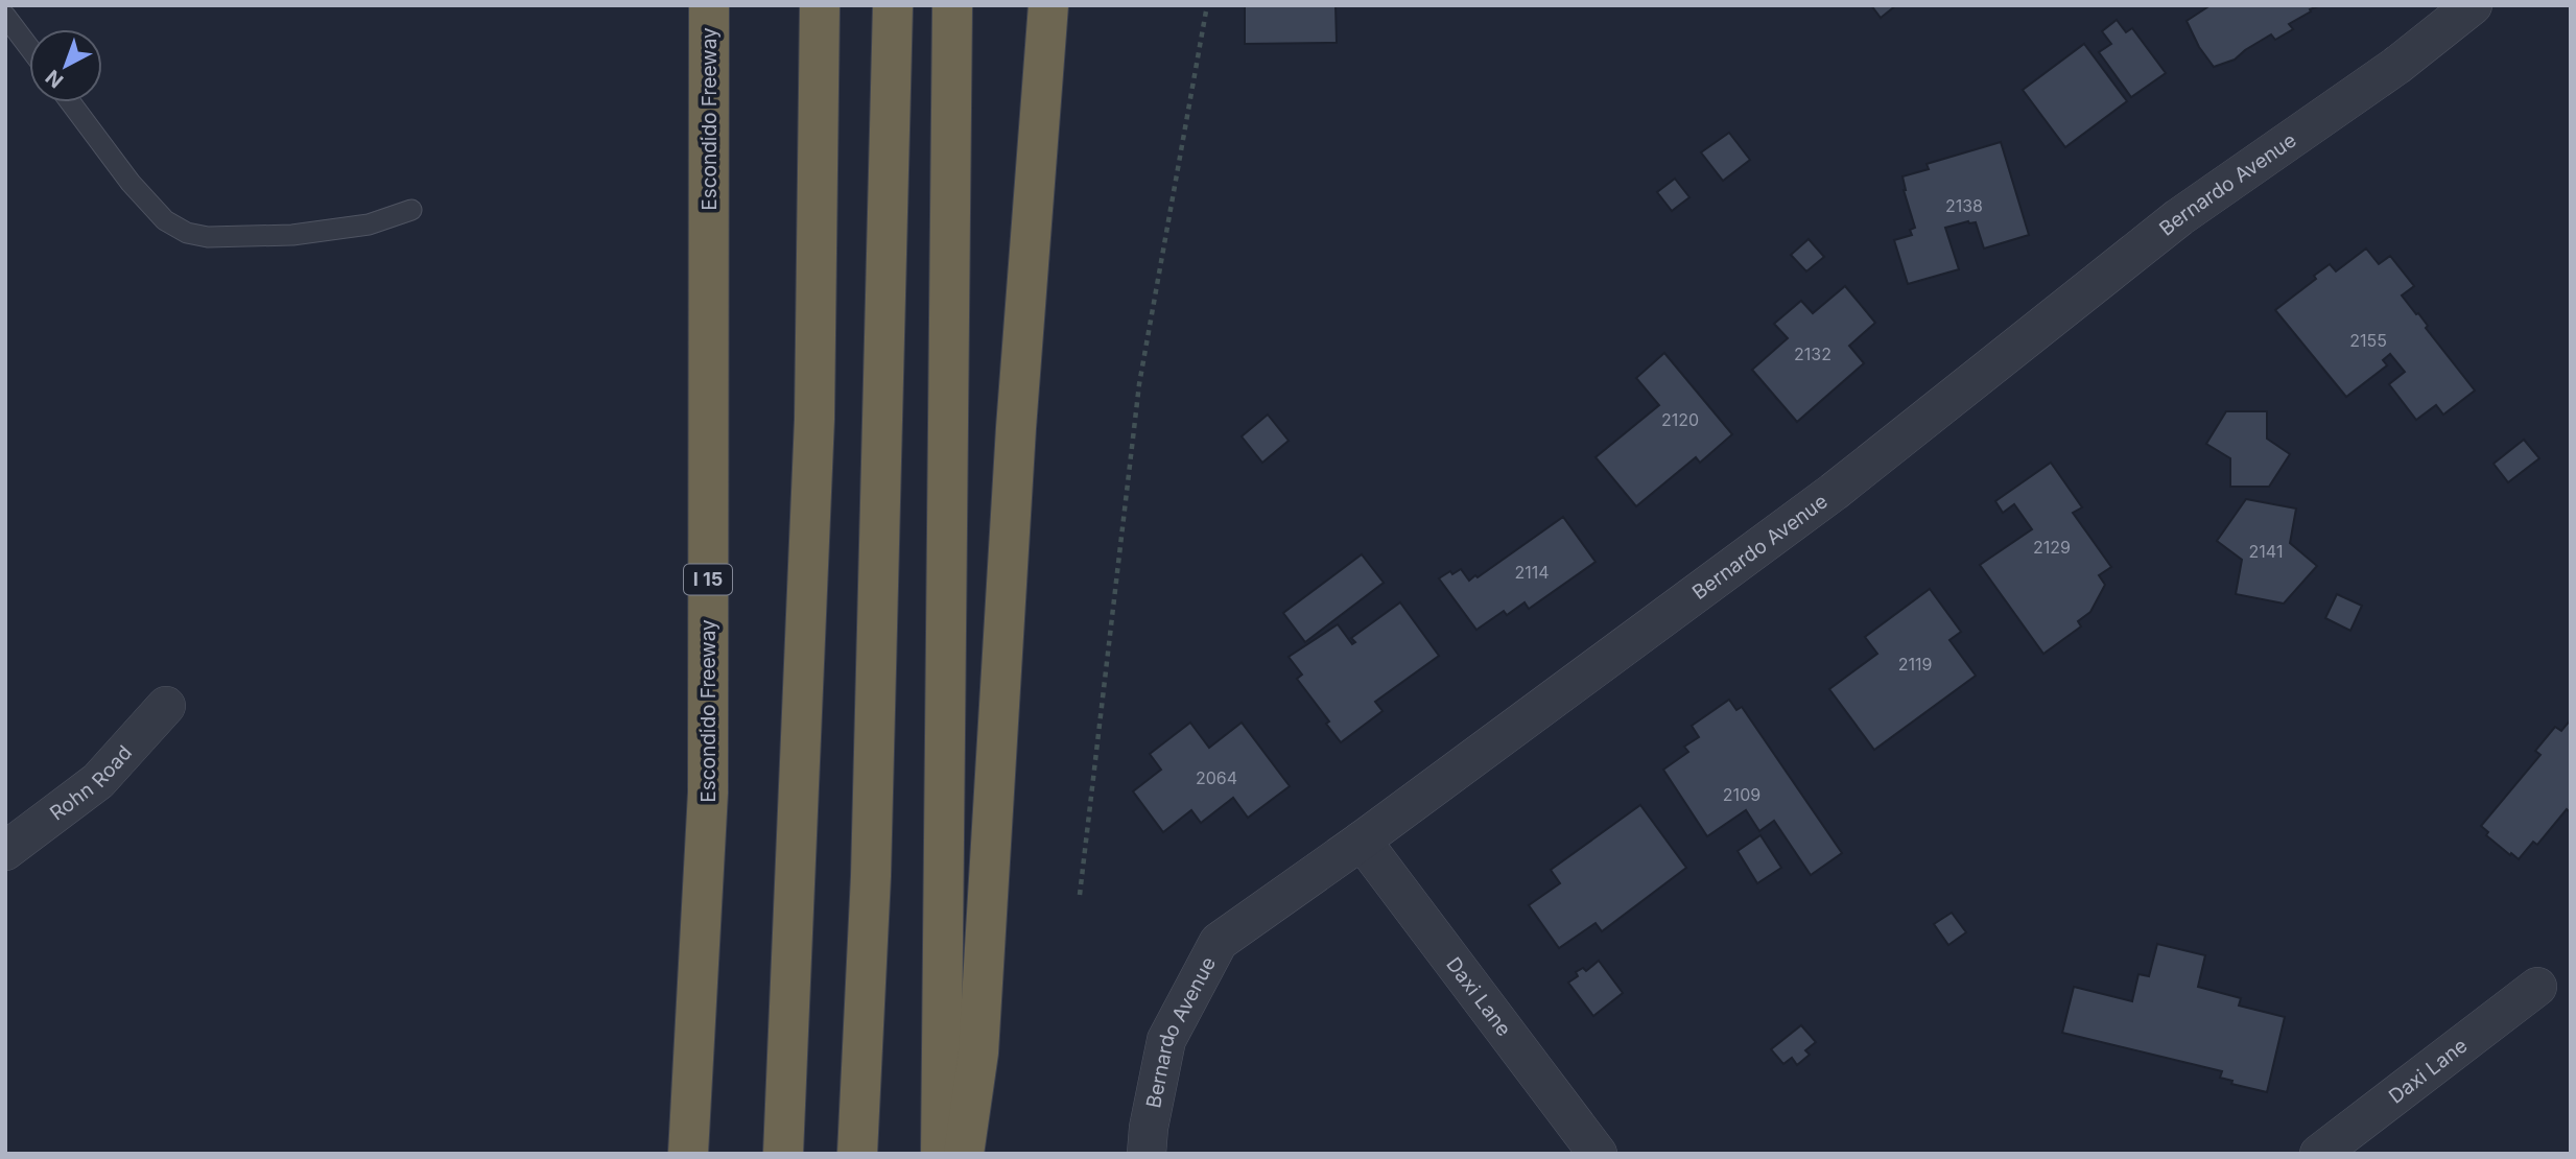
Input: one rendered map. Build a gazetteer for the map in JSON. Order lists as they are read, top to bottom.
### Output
{
  "streets": {
    "highway": ["Escondido Freeway", "I 15"],
    "street": ["Bernardo Avenue", "Rohn Road", "Daxi Lane"]
  },
  "crossings": [
    ["Bernardo Avenue", "Daxi Lane"]
  ],
  "house_numbers": [
    "2138",
    "2155",
    "2132",
    "2120",
    "2129",
    "2141",
    "2114",
    "2119",
    "2064",
    "2109"
  ],
  "north": "bottom left"
}
